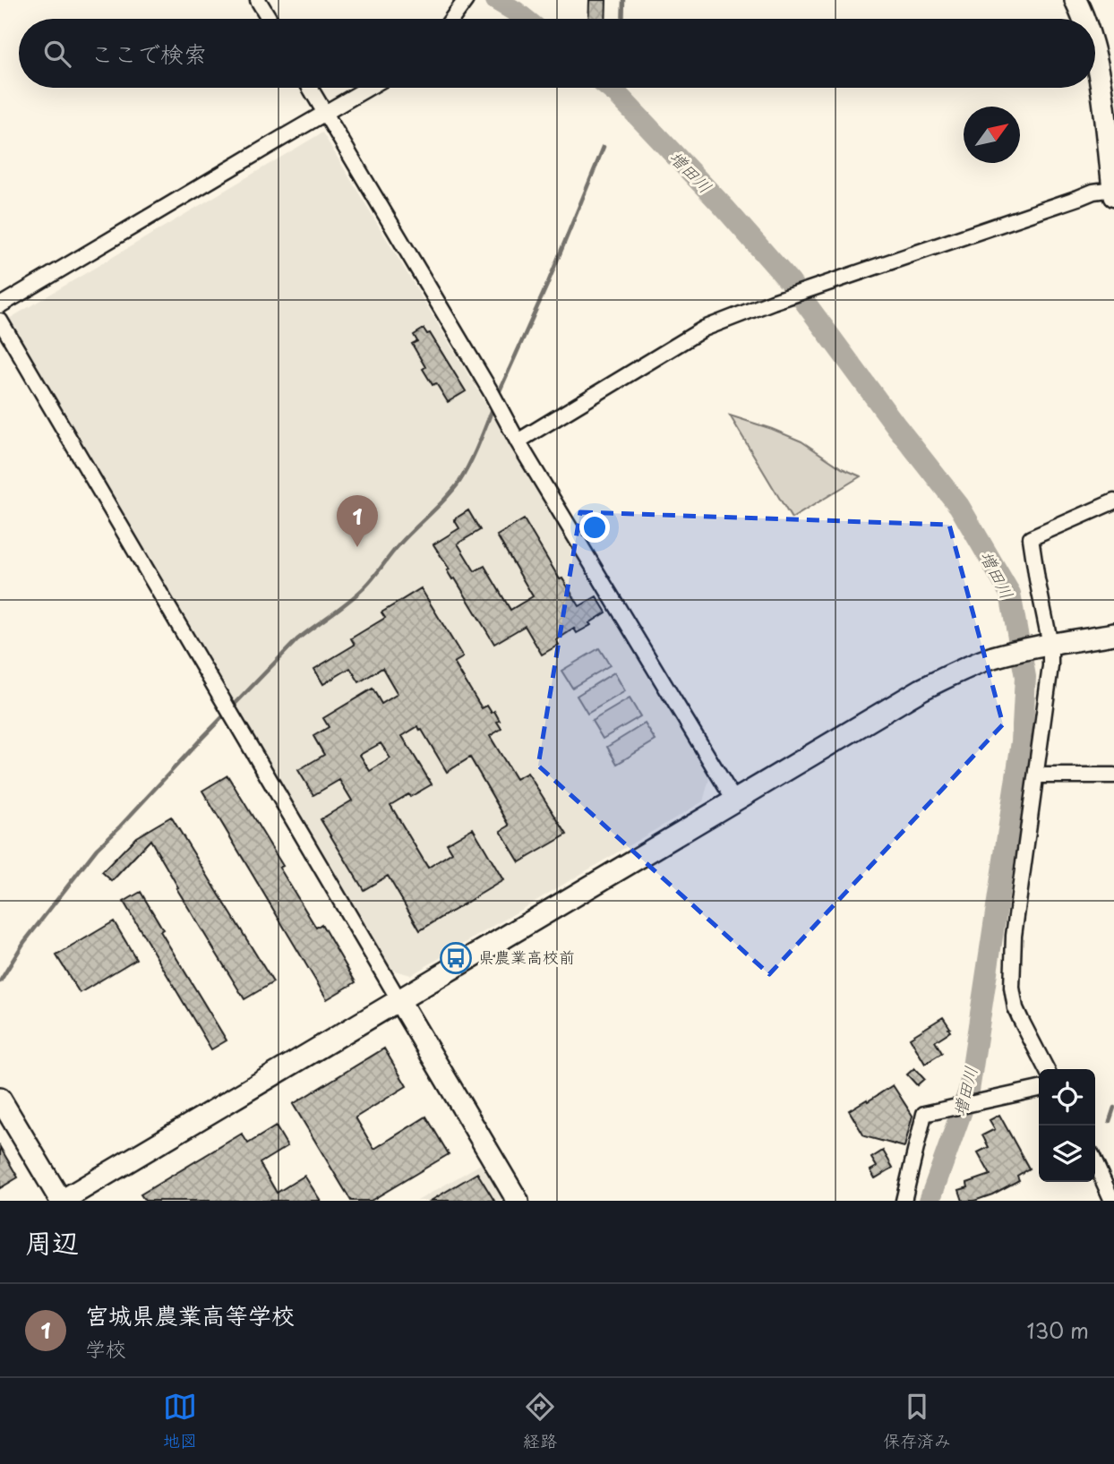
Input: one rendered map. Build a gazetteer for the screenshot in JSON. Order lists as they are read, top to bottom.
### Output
{
  "water": ["増田川"],
  "places": {
    "bus stop": ["県農業高校前"]
  },
  "north": "top right",
  "page": {
    "search": "ここで検索",
    "pins": "1",
    "heading": "周辺",
    "list": [
      {
        "mark": "1",
        "name": "宮城県農業高等学校",
        "note": "学校",
        "value": "130 m"
      }
    ],
    "nav": ["地図", "経路", "保存済み"]
  }
}
